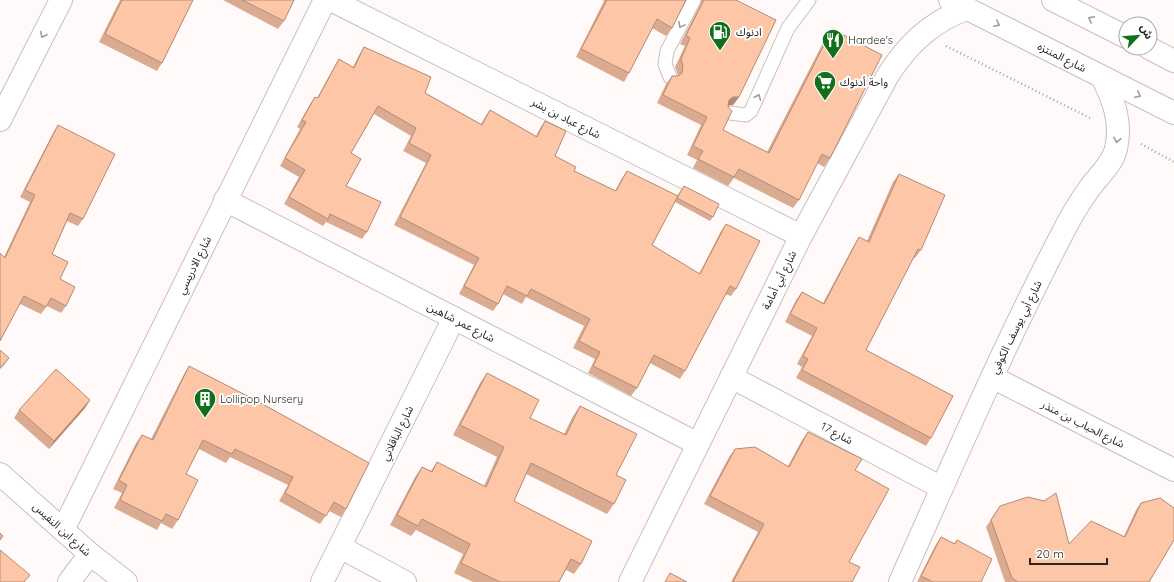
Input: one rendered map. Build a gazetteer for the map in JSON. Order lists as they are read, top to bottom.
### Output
{
  "streets": {
    "street": [
      "شارع المنتزه",
      "شارع عباد بن بشر",
      "شارع الادريسي",
      "شارع أبي أمامة",
      "شارع عمر شاهين",
      "شارع أبي يوسف الكوفي",
      "شارع الحباب بن منذر",
      "شارع الباقلاني",
      "شارع 17",
      "شارع ابن النفيس"
    ]
  },
  "crossings": [
    ["شارع المنتزه", "شارع أبي أمامة"],
    ["شارع المنتزه", "شارع أبي يوسف الكوفي"],
    ["شارع عباد بن بشر", "شارع أبي أمامة"],
    ["شارع الادريسي", "شارع عمر شاهين"],
    ["شارع الادريسي", "شارع ابن النفيس"],
    ["شارع أبي أمامة", "شارع عمر شاهين"],
    ["شارع أبي أمامة", "شارع 17"],
    ["شارع عمر شاهين", "شارع الباقلاني"],
    ["شارع أبي يوسف الكوفي", "شارع الحباب بن منذر"],
    ["شارع أبي يوسف الكوفي", "شارع 17"]
  ],
  "one_way": ["شارع أبي يوسف الكوفي"],
  "places": {
    "fuel station": ["ادنوك"],
    "restaurant": ["Hardee's"],
    "supermarket": ["واحة أدنوك"],
    "building": ["Lollipop Nursery"]
  },
  "scale_bar": "20 m",
  "north": "top right"
}
